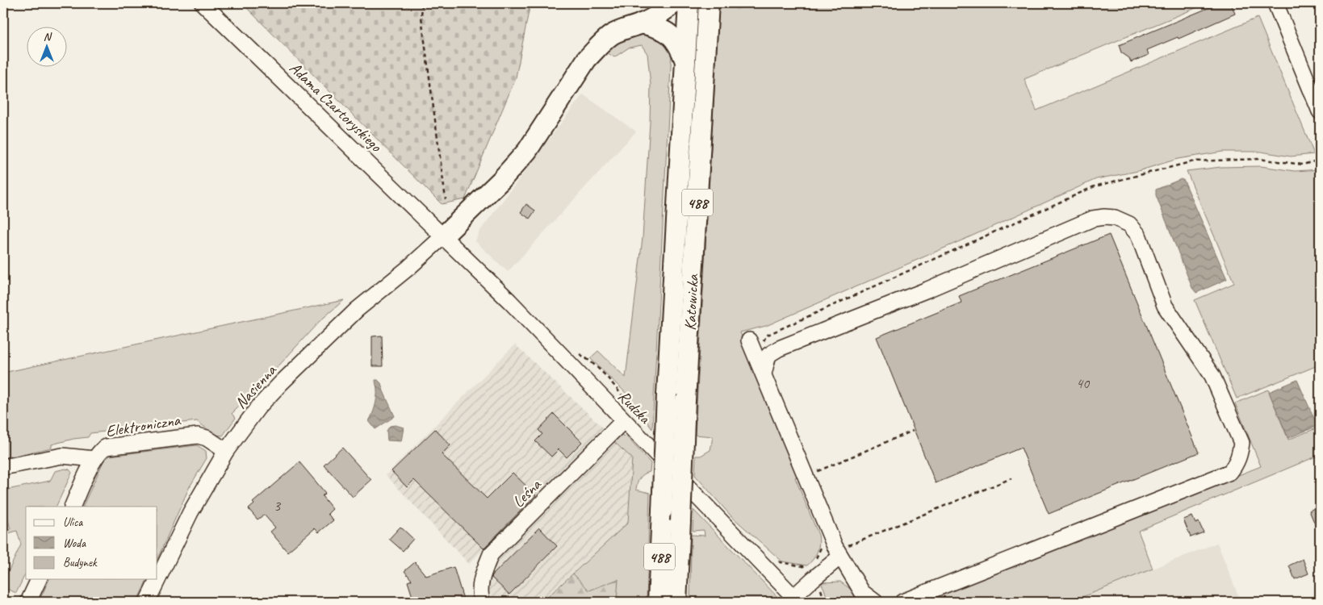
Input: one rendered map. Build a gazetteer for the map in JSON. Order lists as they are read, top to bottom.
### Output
{
  "streets": {
    "main road": ["488", "Katowicka"],
    "street": [
      "Adama Czartoryskiego",
      "Nasienna",
      "Rudzka",
      "Elektroniczna",
      "Leśna"
    ]
  },
  "crossings": [
    ["Adama Czartoryskiego", "Nasienna"],
    ["Adama Czartoryskiego", "Rudzka"],
    ["Nasienna", "Rudzka"],
    ["Nasienna", "Elektroniczna"],
    ["Rudzka", "Leśna"]
  ],
  "house_numbers": ["40", "3"],
  "legend": ["Ulica", "Woda", "Budynek"],
  "north": "top"
}
